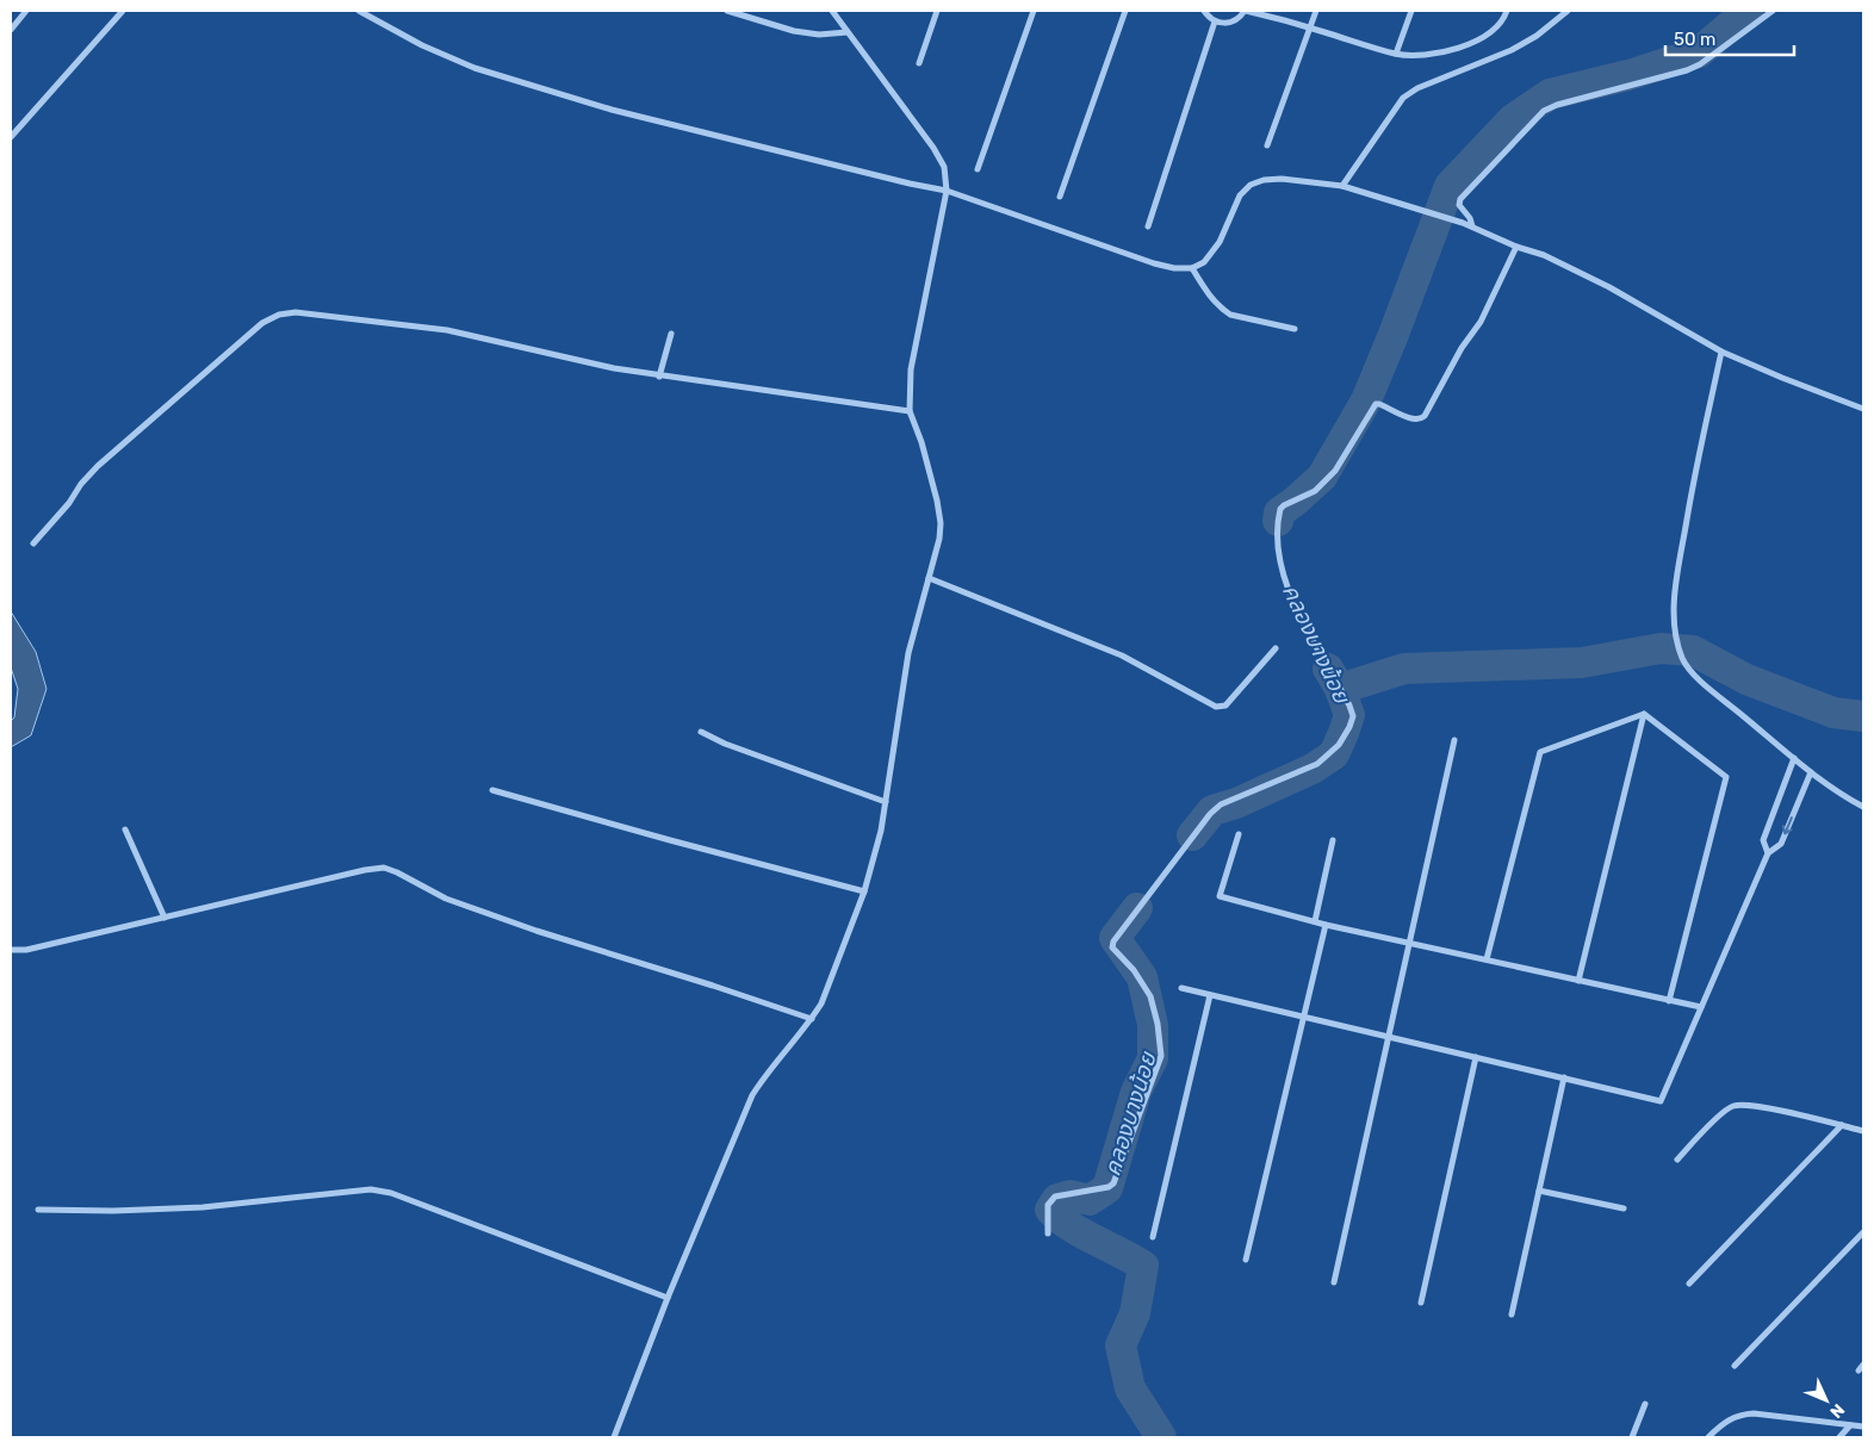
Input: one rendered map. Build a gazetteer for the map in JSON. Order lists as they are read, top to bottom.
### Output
{
  "water": ["คลองบางน้อย"],
  "scale_bar": "50 m",
  "north": "bottom right"
}
